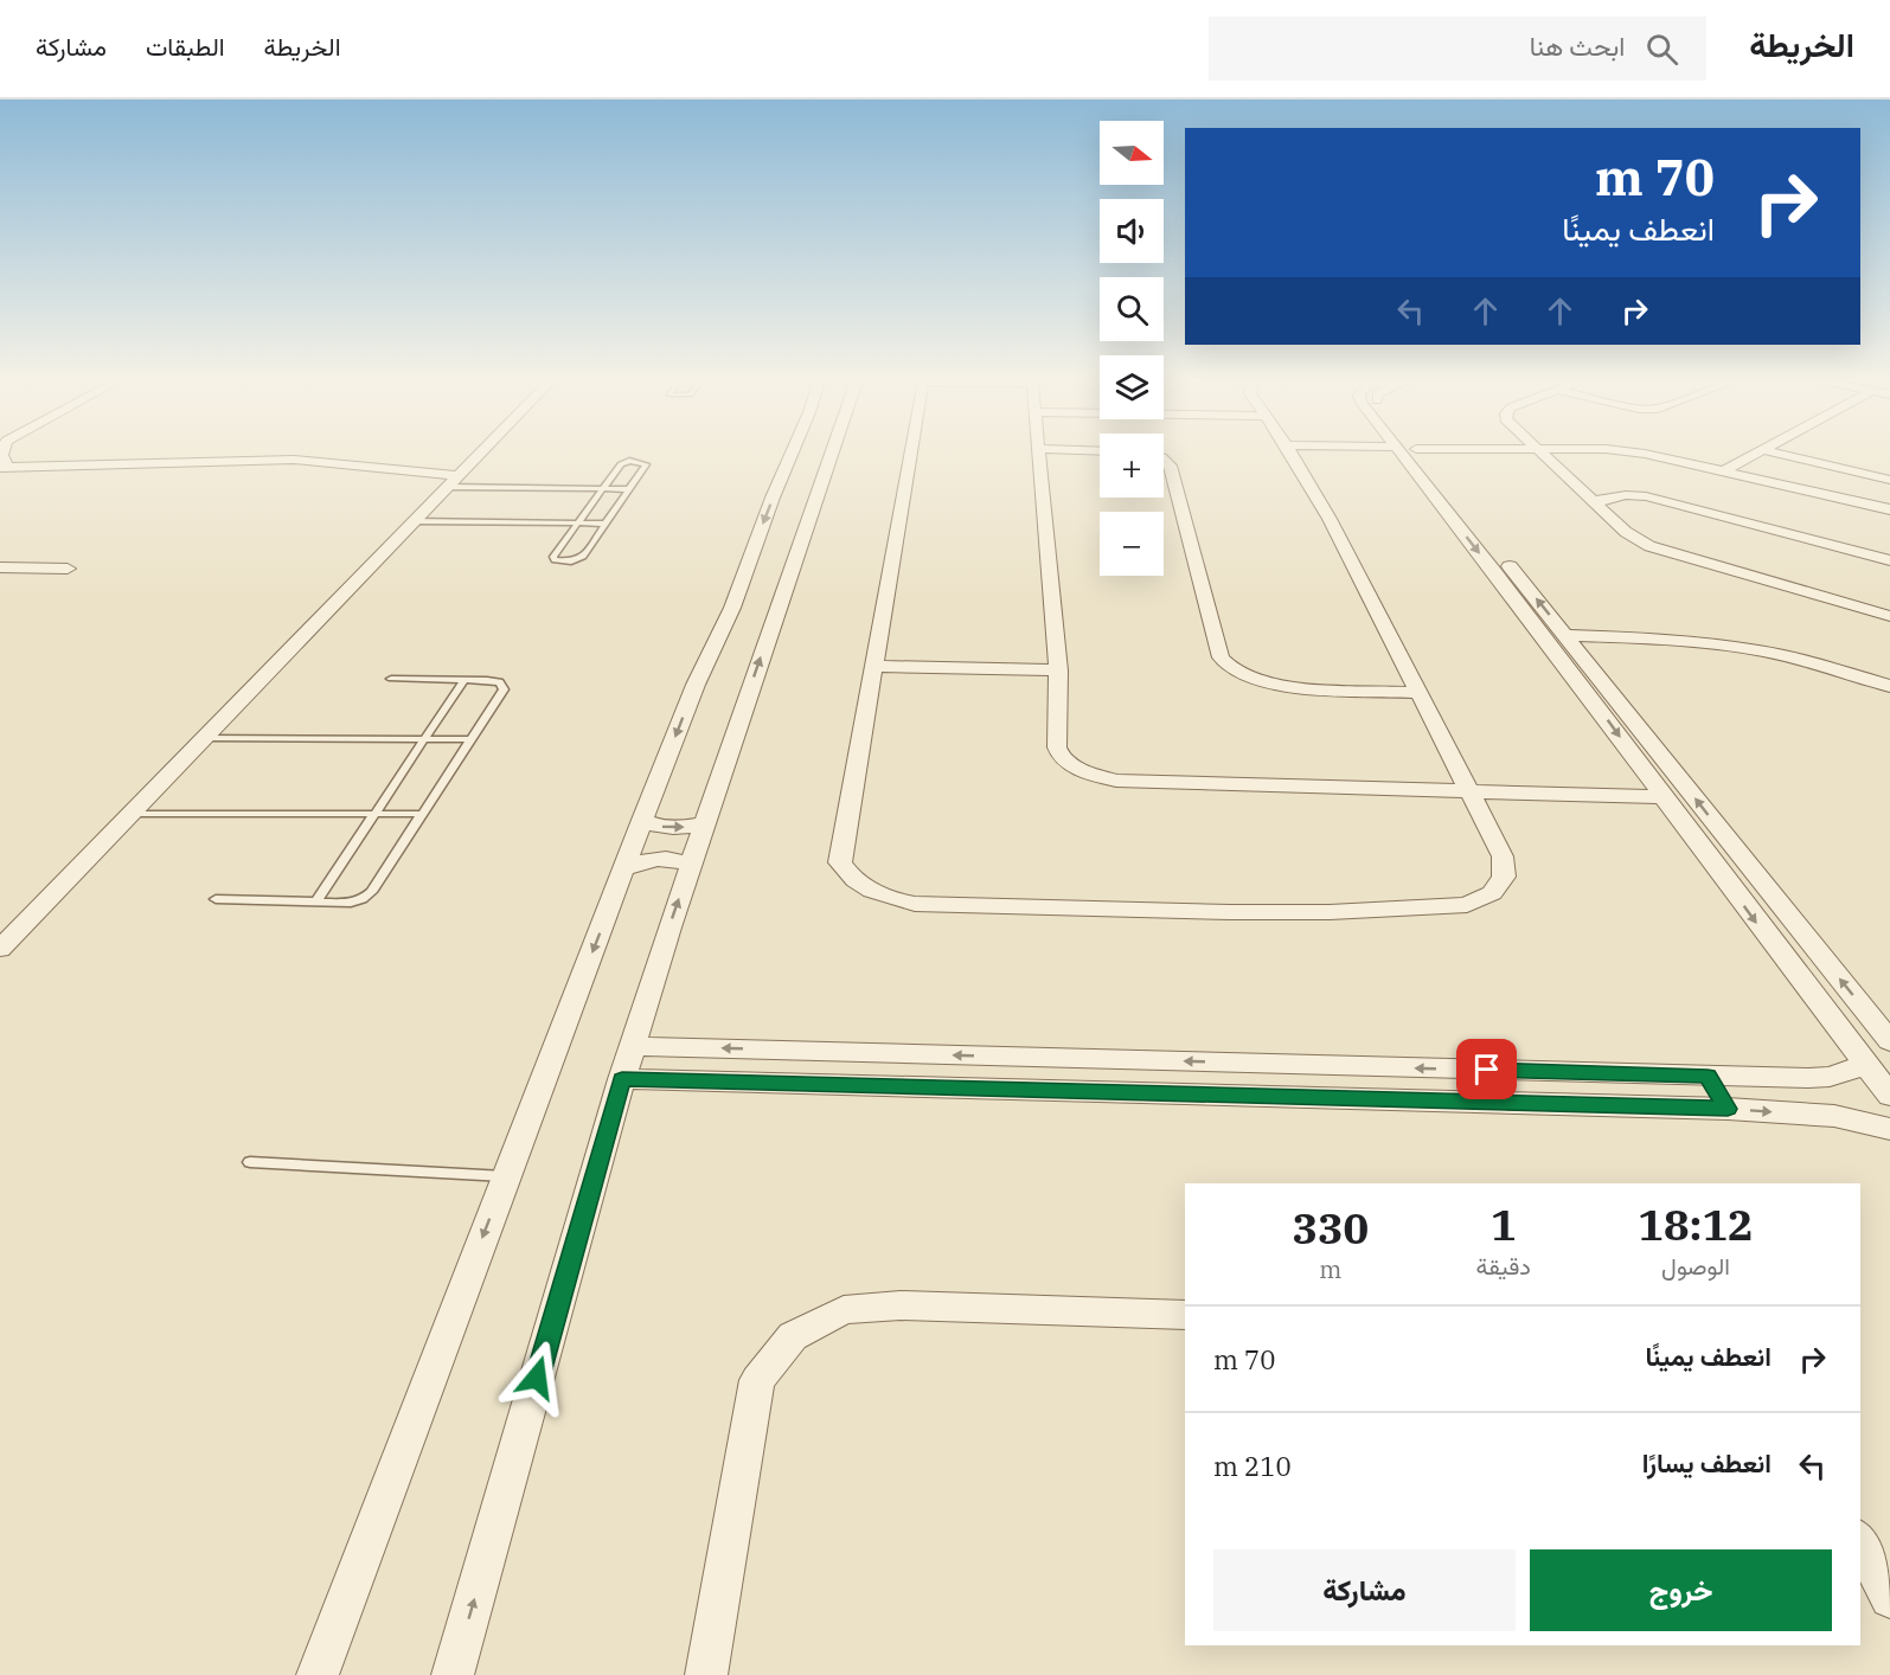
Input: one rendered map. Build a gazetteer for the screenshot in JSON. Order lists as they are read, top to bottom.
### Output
{
  "north": "right",
  "page": {
    "header": "الخريطة",
    "search": "ابحث هنا",
    "nav": ["الخريطة", "الطبقات", "مشاركة"],
    "map_buttons": ["+", "−"],
    "turn": ["70 m", "انعطف يمينًا"],
    "eta": [
      "18:12",
      "الوصول",
      "1",
      "دقيقة",
      "330",
      "m"
    ],
    "list": [
      {
        "name": "انعطف يمينًا",
        "value": "70 m"
      },
      {
        "name": "انعطف يسارًا",
        "value": "210 m"
      }
    ],
    "buttons": ["خروج", "مشاركة"]
  }
}
